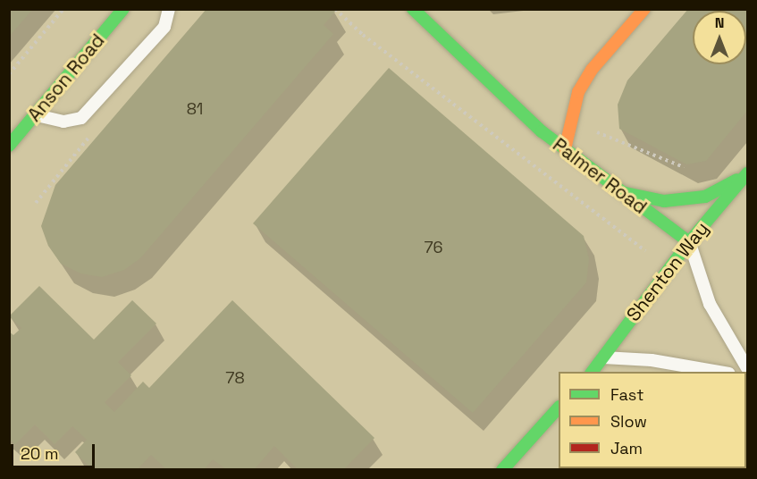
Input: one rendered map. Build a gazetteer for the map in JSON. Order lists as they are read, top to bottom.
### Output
{
  "streets": {
    "main road": ["Anson Road", "Palmer Road", "Shenton Way"]
  },
  "crossings": [
    ["Palmer Road", "Shenton Way"]
  ],
  "house_numbers": ["81", "76", "78"],
  "legend": ["Fast", "Slow", "Jam"],
  "scale_bar": "20 m",
  "north": "top"
}
